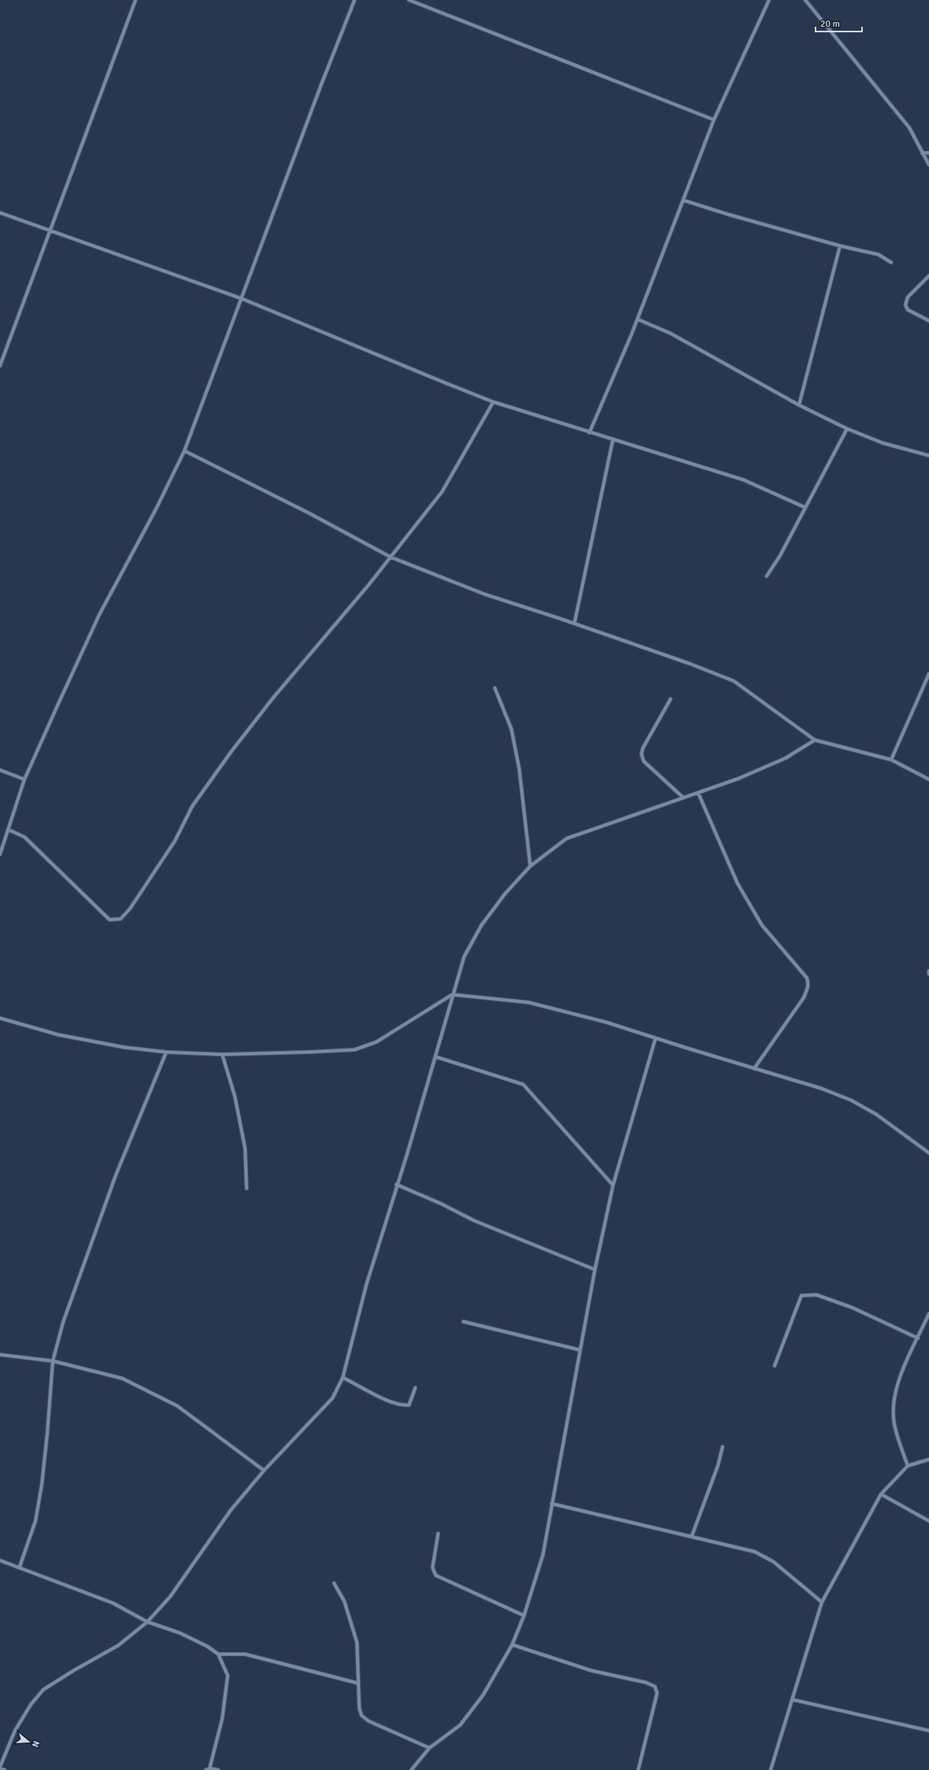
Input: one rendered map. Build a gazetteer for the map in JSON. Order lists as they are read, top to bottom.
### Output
{
  "scale_bar": "20 m",
  "north": "right"
}
